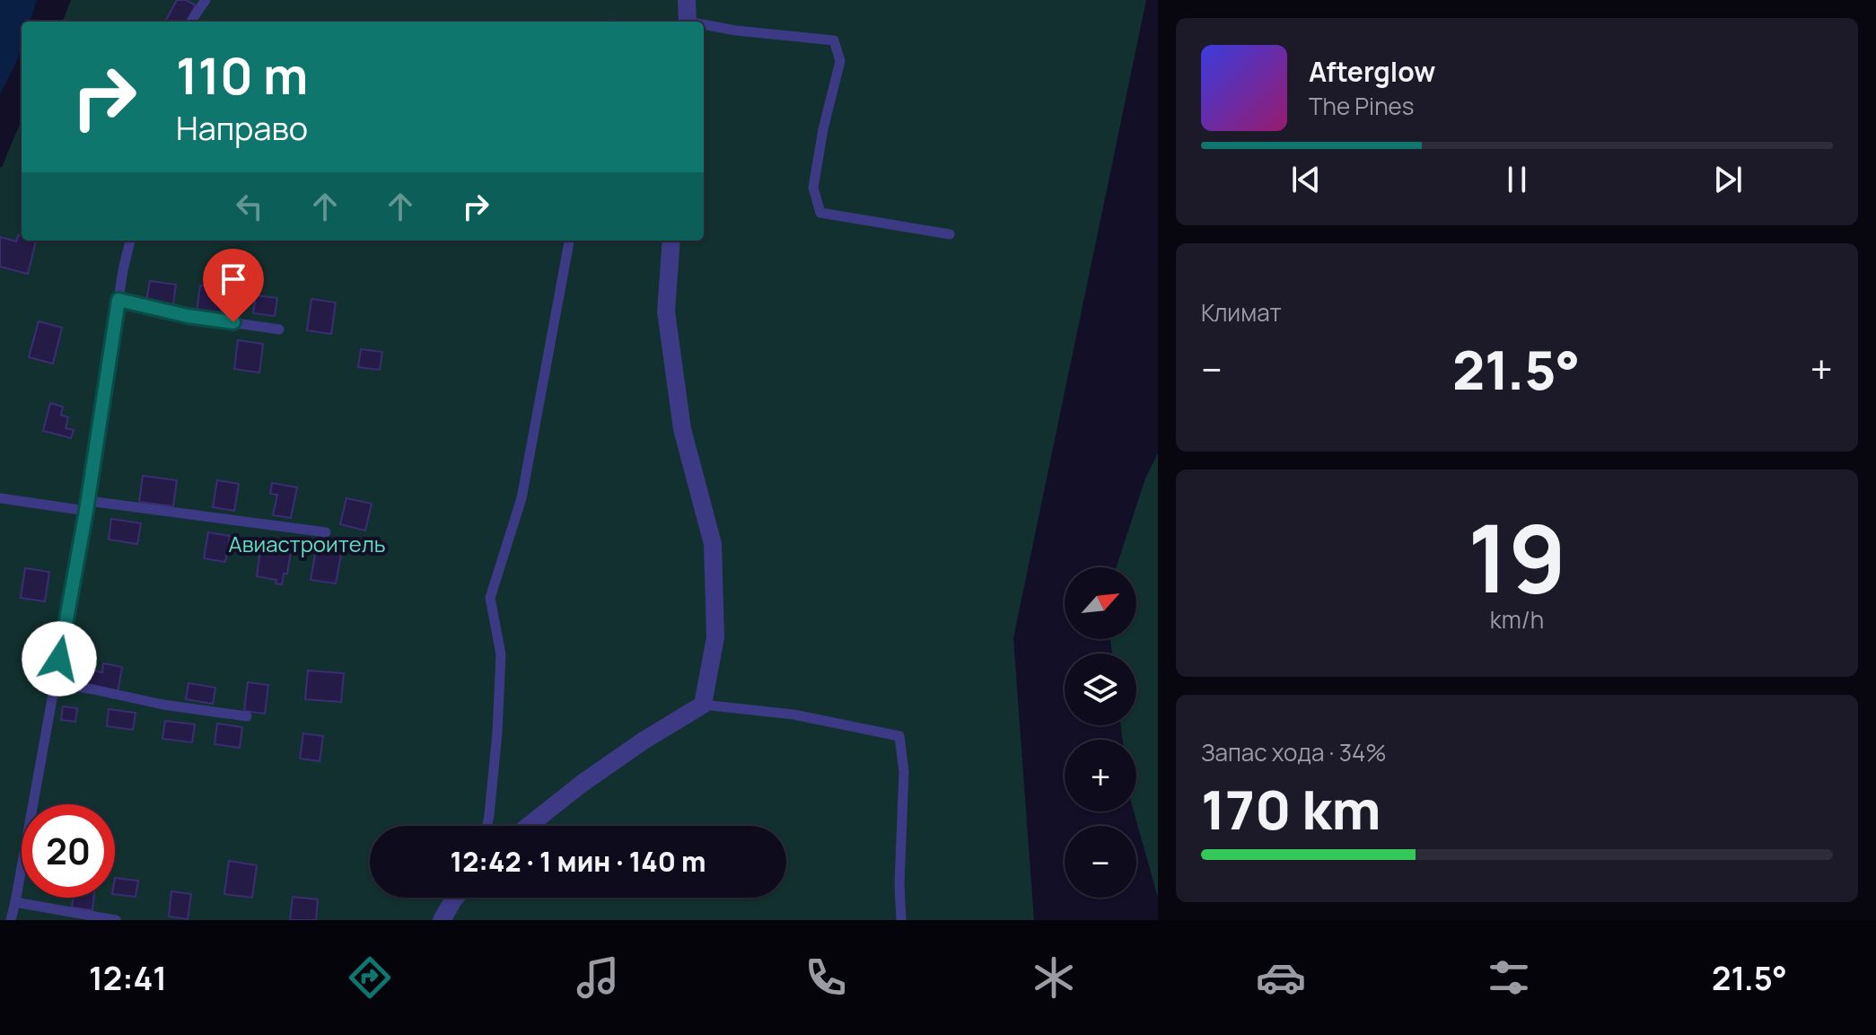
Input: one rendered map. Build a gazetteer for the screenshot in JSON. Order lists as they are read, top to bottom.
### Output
{
  "parks": ["Авиастроитель"],
  "north": "top right",
  "page": {
    "turn": ["110 m", "Направо"],
    "song": ["Afterglow", "The Pines"],
    "tile": [
      "Климат",
      ["19", "km/h"],
      ["Запас хода · 34%", "170 km"]
    ],
    "heat": ["−", "21.5°", "+"],
    "map_buttons": ["+", "−"],
    "limit": "20",
    "trip": "12:42 · 1 мин · 140 m",
    "tabs": ["12:41", "21.5°"]
  }
}
